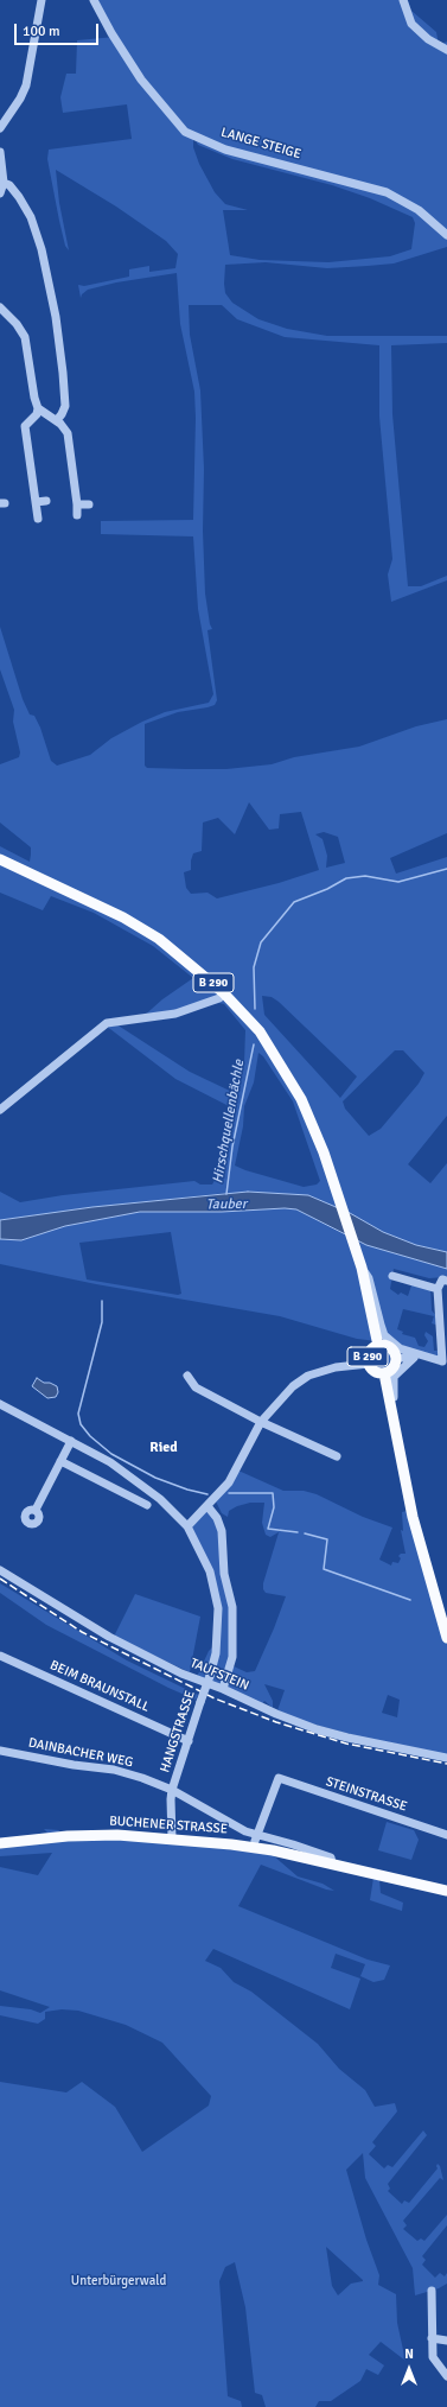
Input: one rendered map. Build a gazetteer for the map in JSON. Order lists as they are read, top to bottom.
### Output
{
  "streets": {
    "main road": ["B 290", "BUCHENER STRASSE"],
    "street": [
      "LANGE STEIGE",
      "TAUFSTEIN",
      "BEIM BRAUNSTALL",
      "HANGSTRASSE",
      "DAINBACHER WEG",
      "STEINSTRASSE"
    ]
  },
  "crossings": [
    ["BEIM BRAUNSTALL", "HANGSTRASSE"],
    ["HANGSTRASSE", "DAINBACHER WEG"],
    ["HANGSTRASSE", "BUCHENER STRASSE"],
    ["DAINBACHER WEG", "STEINSTRASSE"],
    ["DAINBACHER WEG", "BUCHENER STRASSE"],
    ["STEINSTRASSE", "BUCHENER STRASSE"]
  ],
  "districts": ["Ried"],
  "water": ["Hirschquellenbächle", "Tauber"],
  "parks": ["Unterbürgerwald"],
  "scale_bar": "100 m",
  "north": "top"
}
